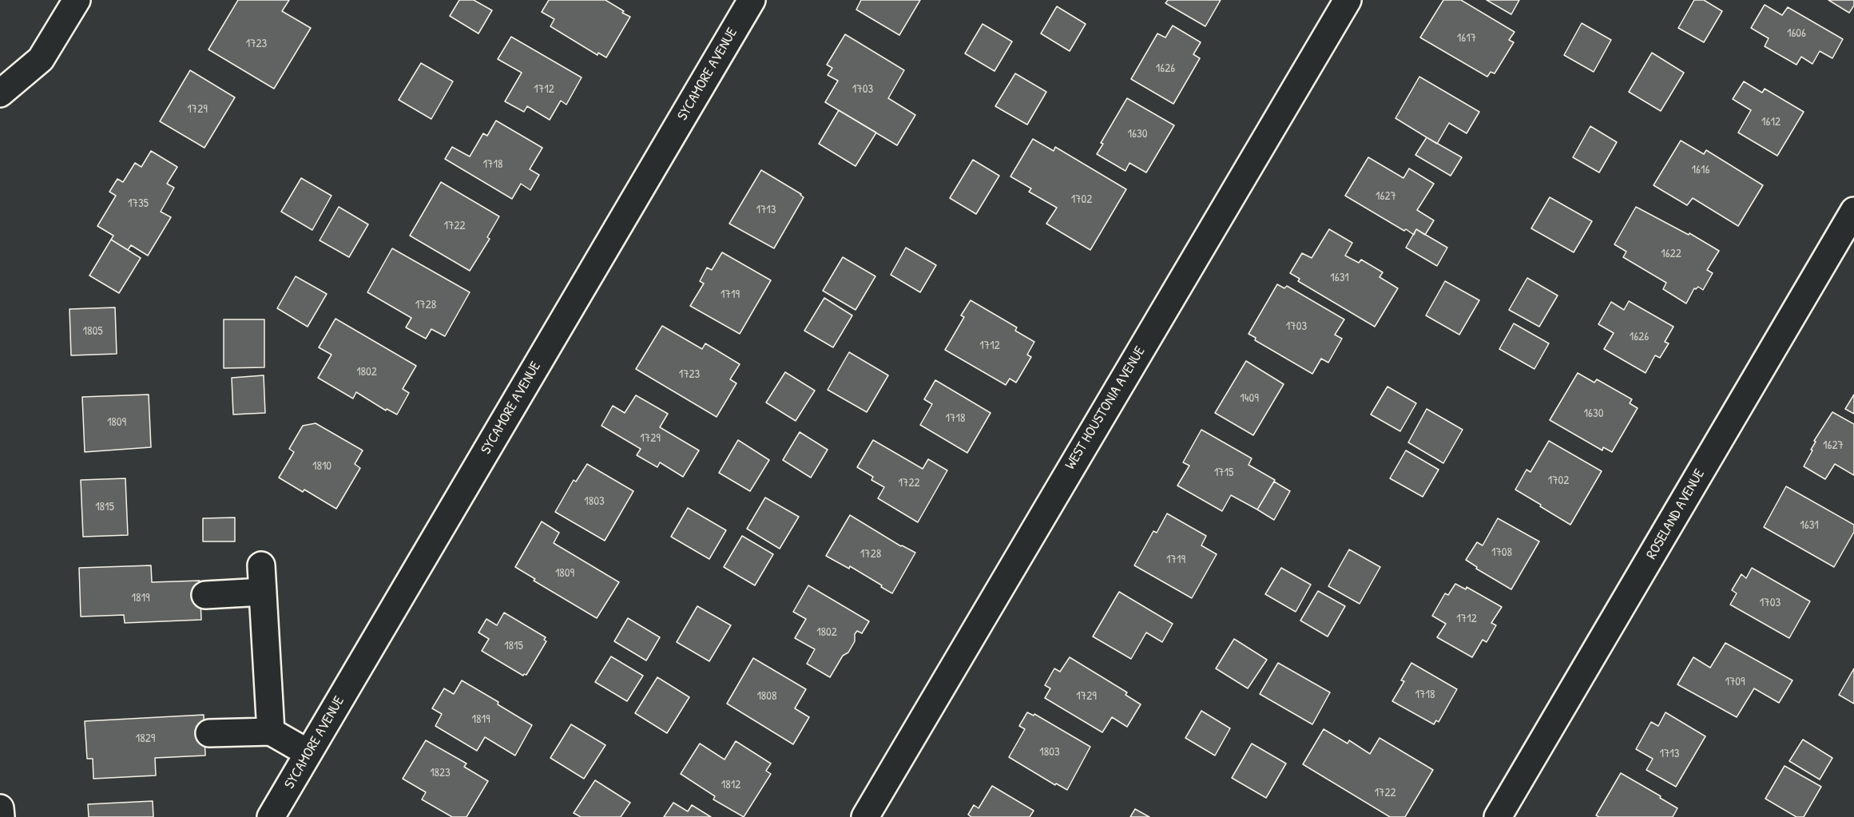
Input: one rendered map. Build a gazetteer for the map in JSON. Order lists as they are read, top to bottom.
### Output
{
  "streets": {
    "street": ["SYCAMORE AVENUE", "WEST HOUSTONIA AVENUE", "ROSELAND AVENUE"]
  },
  "house_numbers": [
    "1606",
    "1617",
    "1723",
    "1626",
    "1712",
    "1703",
    "1729",
    "1612",
    "1630",
    "1718",
    "1616",
    "1627",
    "1702",
    "1735",
    "1713",
    "1722",
    "1622",
    "1631",
    "1719",
    "1728",
    "1703",
    "1805",
    "1626",
    "1712",
    "1802",
    "1723",
    "1409",
    "1630",
    "1718",
    "1809",
    "1729",
    "1627",
    "1810",
    "1715",
    "1702",
    "1722",
    "1803",
    "1815",
    "1631",
    "1708",
    "1728",
    "1719",
    "1809",
    "1819",
    "1703",
    "1712",
    "1802",
    "1815",
    "1709",
    "1718",
    "1808",
    "1729",
    "1819",
    "1829",
    "1803",
    "1713",
    "1823",
    "1812",
    "1722"
  ]
}
